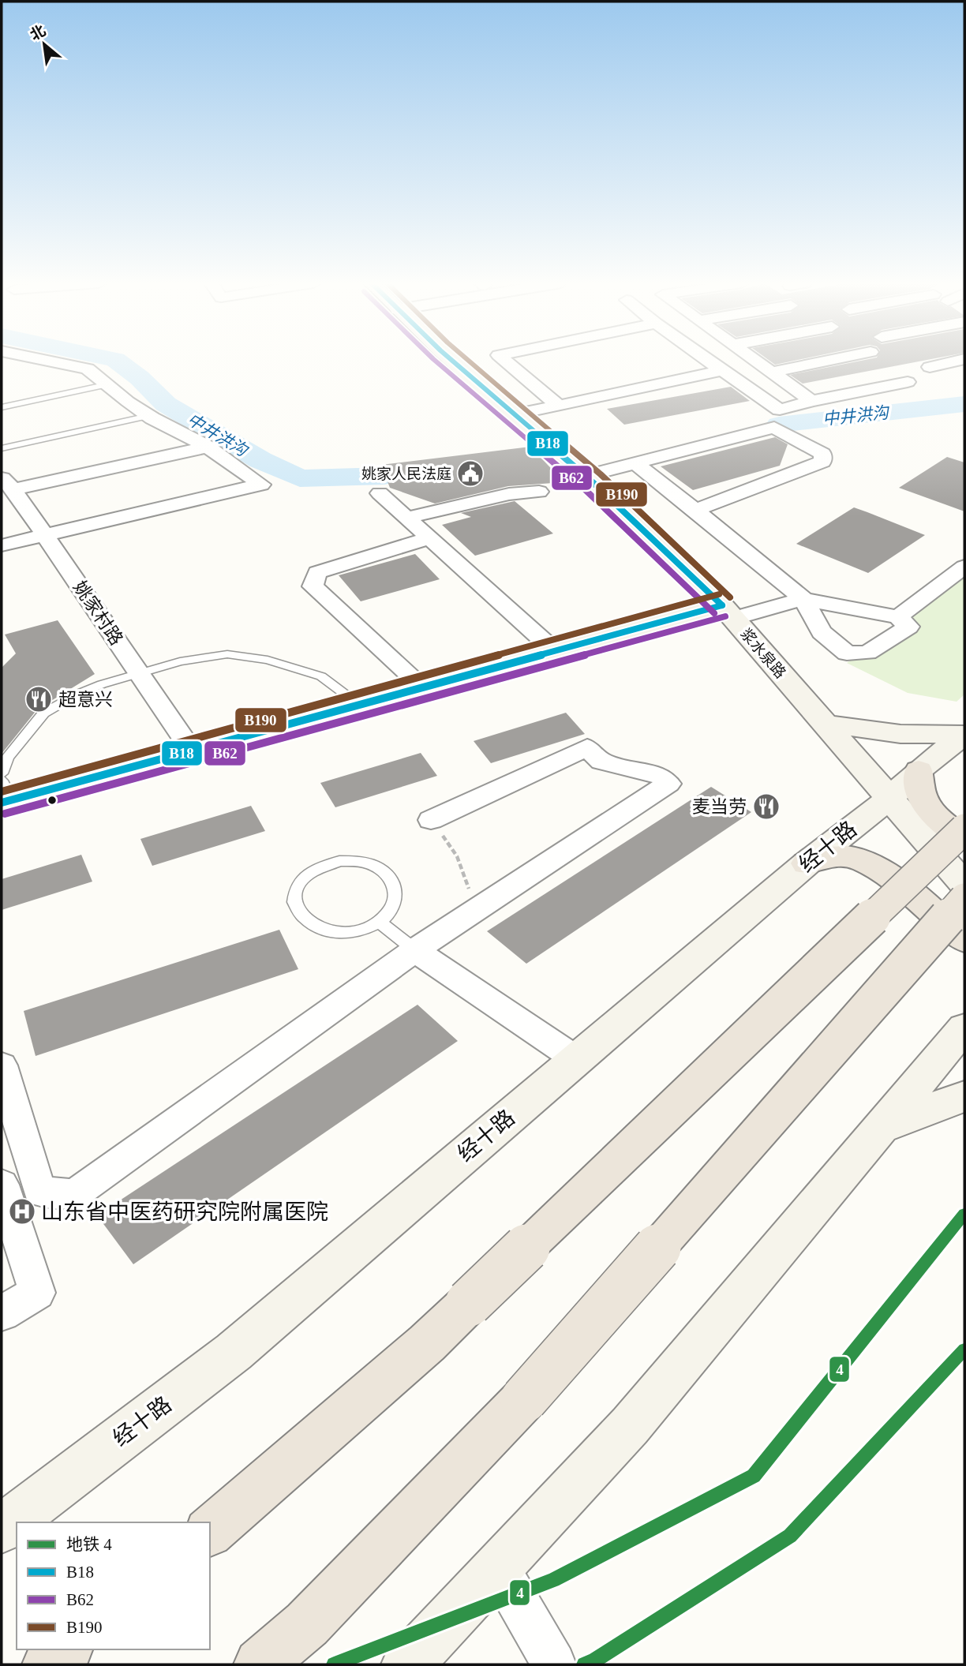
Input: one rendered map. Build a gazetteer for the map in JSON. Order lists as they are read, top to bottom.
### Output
{
  "streets": {
    "main road": ["浆水泉路", "经十路"],
    "street": ["姚家村路"]
  },
  "crossings": [
    ["浆水泉路", "经十路"]
  ],
  "water": ["中井洪沟"],
  "places": {
    "public building": ["姚家人民法庭"],
    "restaurant": ["超意兴", "麦当劳"],
    "hospital": ["山东省中医药研究院附属医院"]
  },
  "lines": [
    "transit line B18",
    "transit line B62",
    "transit line B190",
    "metro line 4"
  ],
  "legend": [
    "地铁 4",
    "B18",
    "B62",
    "B190"
  ],
  "north": "top left"
}
